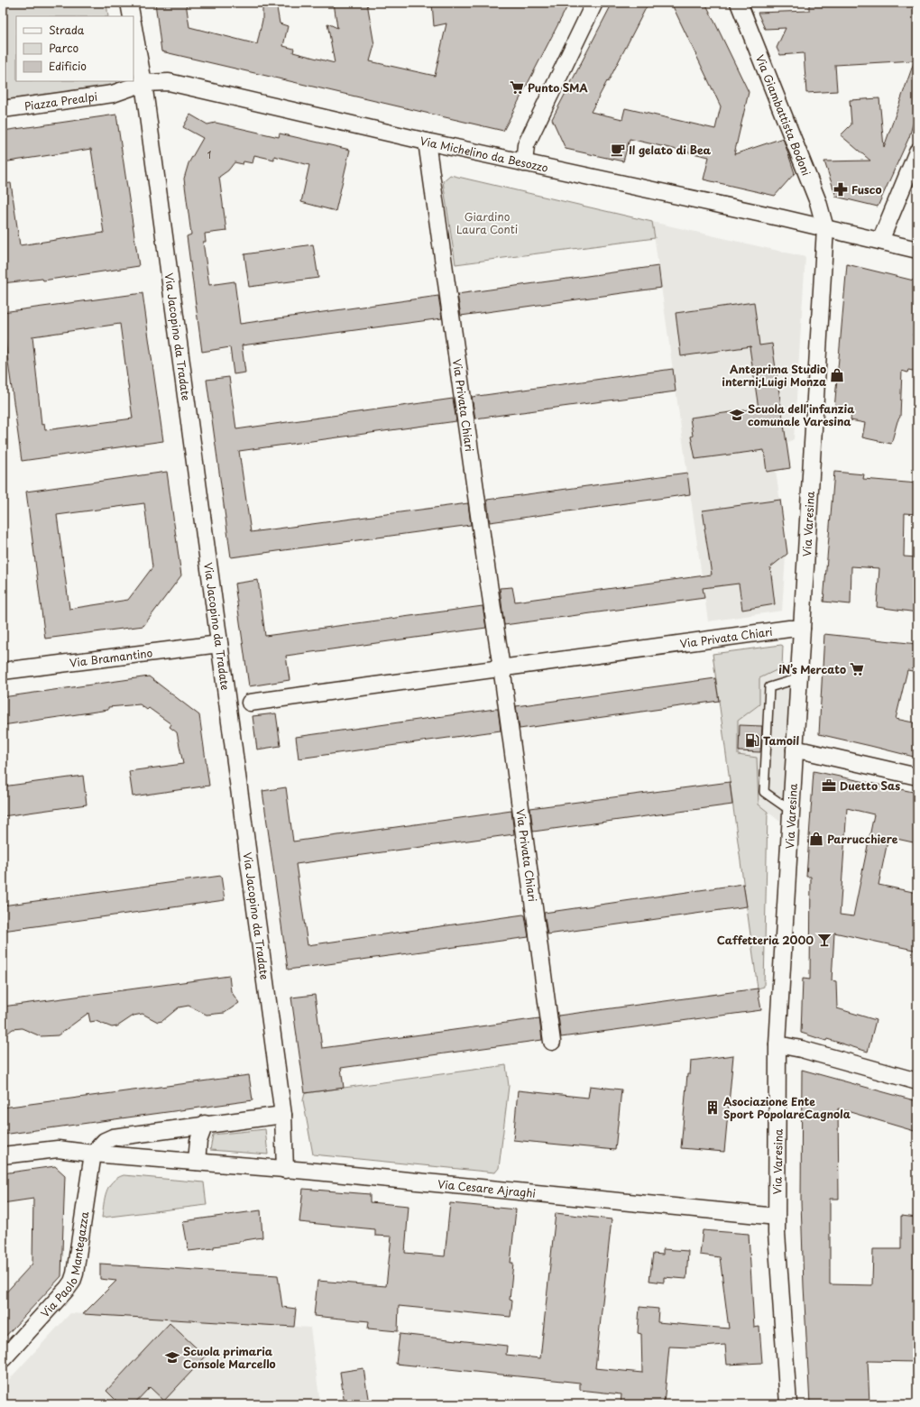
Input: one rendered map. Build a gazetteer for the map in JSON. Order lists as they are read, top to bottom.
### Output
{
  "streets": {
    "street": [
      "Piazza Prealpi",
      "Via Giambattista Bodoni",
      "Via Michelino da Besozzo",
      "Via Jacopino da Tradate",
      "Via Privata Chiari",
      "Via Varesina",
      "Via Bramantino",
      "Via Cesare Ajraghi",
      "Via Paolo Mantegazza"
    ]
  },
  "crossings": [
    ["Piazza Prealpi", "Via Michelino da Besozzo"],
    ["Piazza Prealpi", "Via Jacopino da Tradate"],
    ["Via Giambattista Bodoni", "Via Michelino da Besozzo"],
    ["Via Giambattista Bodoni", "Via Varesina"],
    ["Via Michelino da Besozzo", "Via Jacopino da Tradate"],
    ["Via Michelino da Besozzo", "Via Privata Chiari"],
    ["Via Michelino da Besozzo", "Via Varesina"],
    ["Via Jacopino da Tradate", "Via Bramantino"],
    ["Via Jacopino da Tradate", "Via Cesare Ajraghi"],
    ["Via Privata Chiari", "Via Varesina"],
    ["Via Varesina", "Via Cesare Ajraghi"],
    ["Via Cesare Ajraghi", "Via Paolo Mantegazza"]
  ],
  "parks": ["Giardino Laura Conti"],
  "places": {
    "supermarket": ["Punto SMA", "iN’s Mercato"],
    "cafe": ["Il gelato di Bea"],
    "pharmacy": ["Fusco"],
    "shop": ["Anteprima Studio interni;Luigi Monza", "Parrucchiere"],
    "school or university": ["Scuola dell'infanzia comunale Varesina", "Scuola primaria Console Marcello"],
    "fuel station": ["Tamoil"],
    "office": ["Duetto Sas"],
    "bar": ["Caffetteria 2000"],
    "building": ["Asociazione Ente Sport PopolareCagnola"]
  },
  "house_numbers": ["1"],
  "legend": ["Strada", "Parco", "Edificio"]
}
